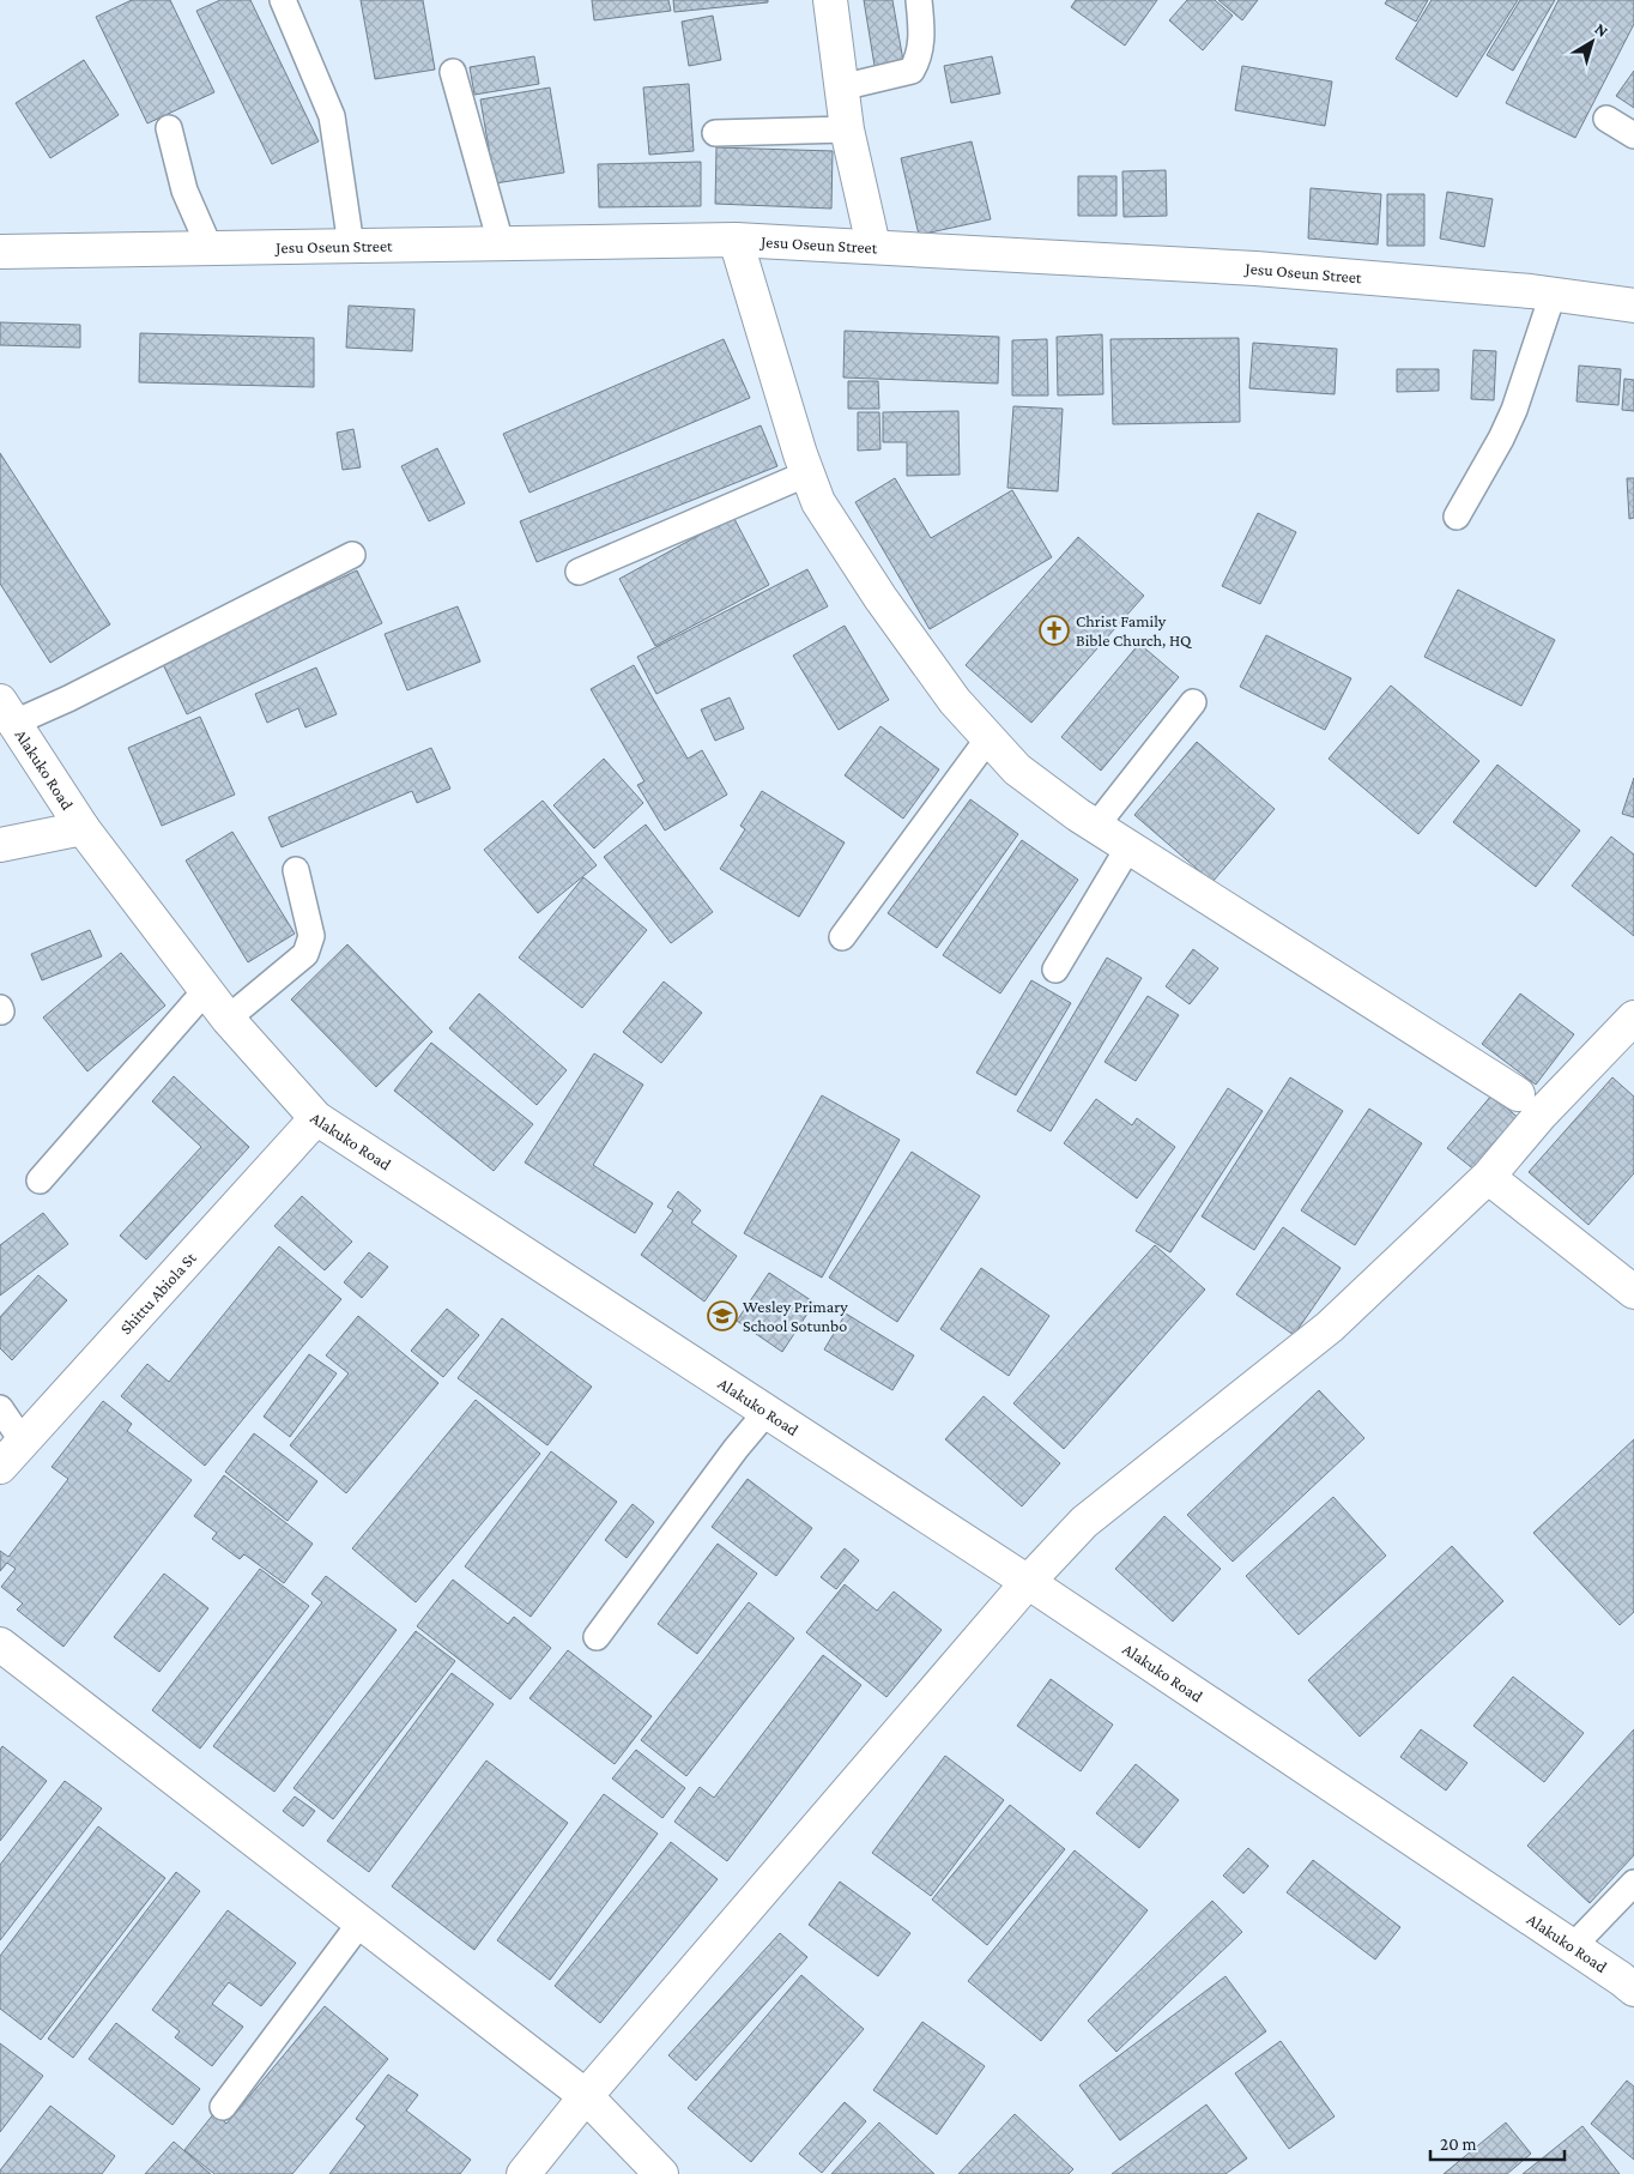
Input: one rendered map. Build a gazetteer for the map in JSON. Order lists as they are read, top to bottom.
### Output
{
  "streets": {
    "street": ["Jesu Oseun Street", "Alakuko Road", "Shittu Abiola St"]
  },
  "crossings": [
    ["Alakuko Road", "Shittu Abiola St"]
  ],
  "places": {
    "church": ["Christ Family Bible Church, HQ"],
    "school or university": ["Wesley Primary School Sotunbo"]
  },
  "scale_bar": "20 m",
  "north": "top right"
}
